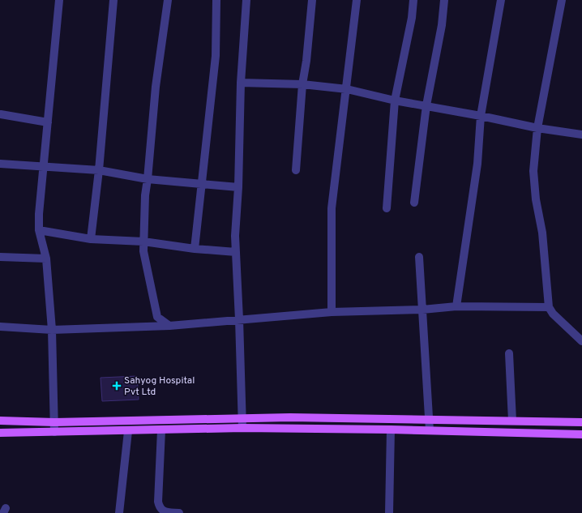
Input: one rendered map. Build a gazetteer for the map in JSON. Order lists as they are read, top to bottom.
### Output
{
  "places": {
    "health": ["Sahyog Hospital Pvt Ltd"]
  }
}
